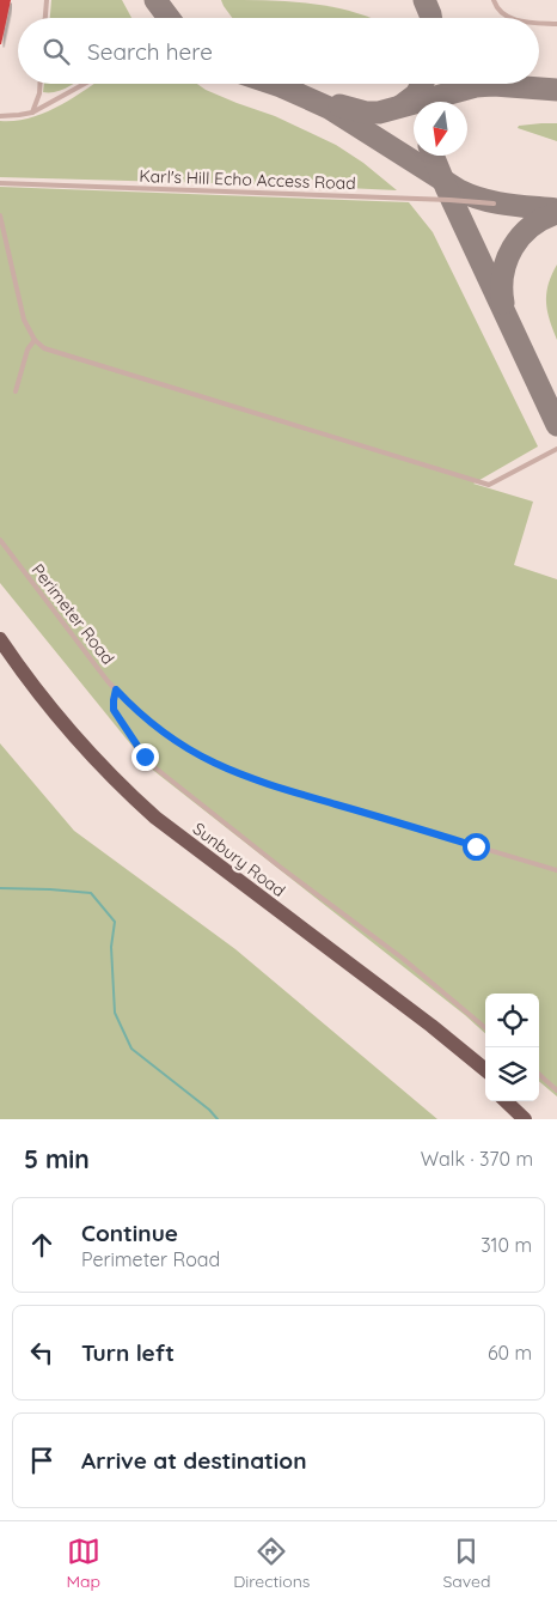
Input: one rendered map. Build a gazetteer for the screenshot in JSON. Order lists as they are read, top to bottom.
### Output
{
  "streets": {
    "main road": ["Sunbury Road"],
    "lane": ["Karl's Hill Echo Access Road", "Perimeter Road"]
  },
  "north": "bottom",
  "page": {
    "search": "Search here",
    "heading": ["5 min", "Walk · 370 m"],
    "list": [
      ["Continue", "Perimeter Road", "310 m"],
      ["Turn left", "60 m"],
      "Arrive at destination"
    ],
    "nav": ["Map", "Directions", "Saved"]
  }
}
